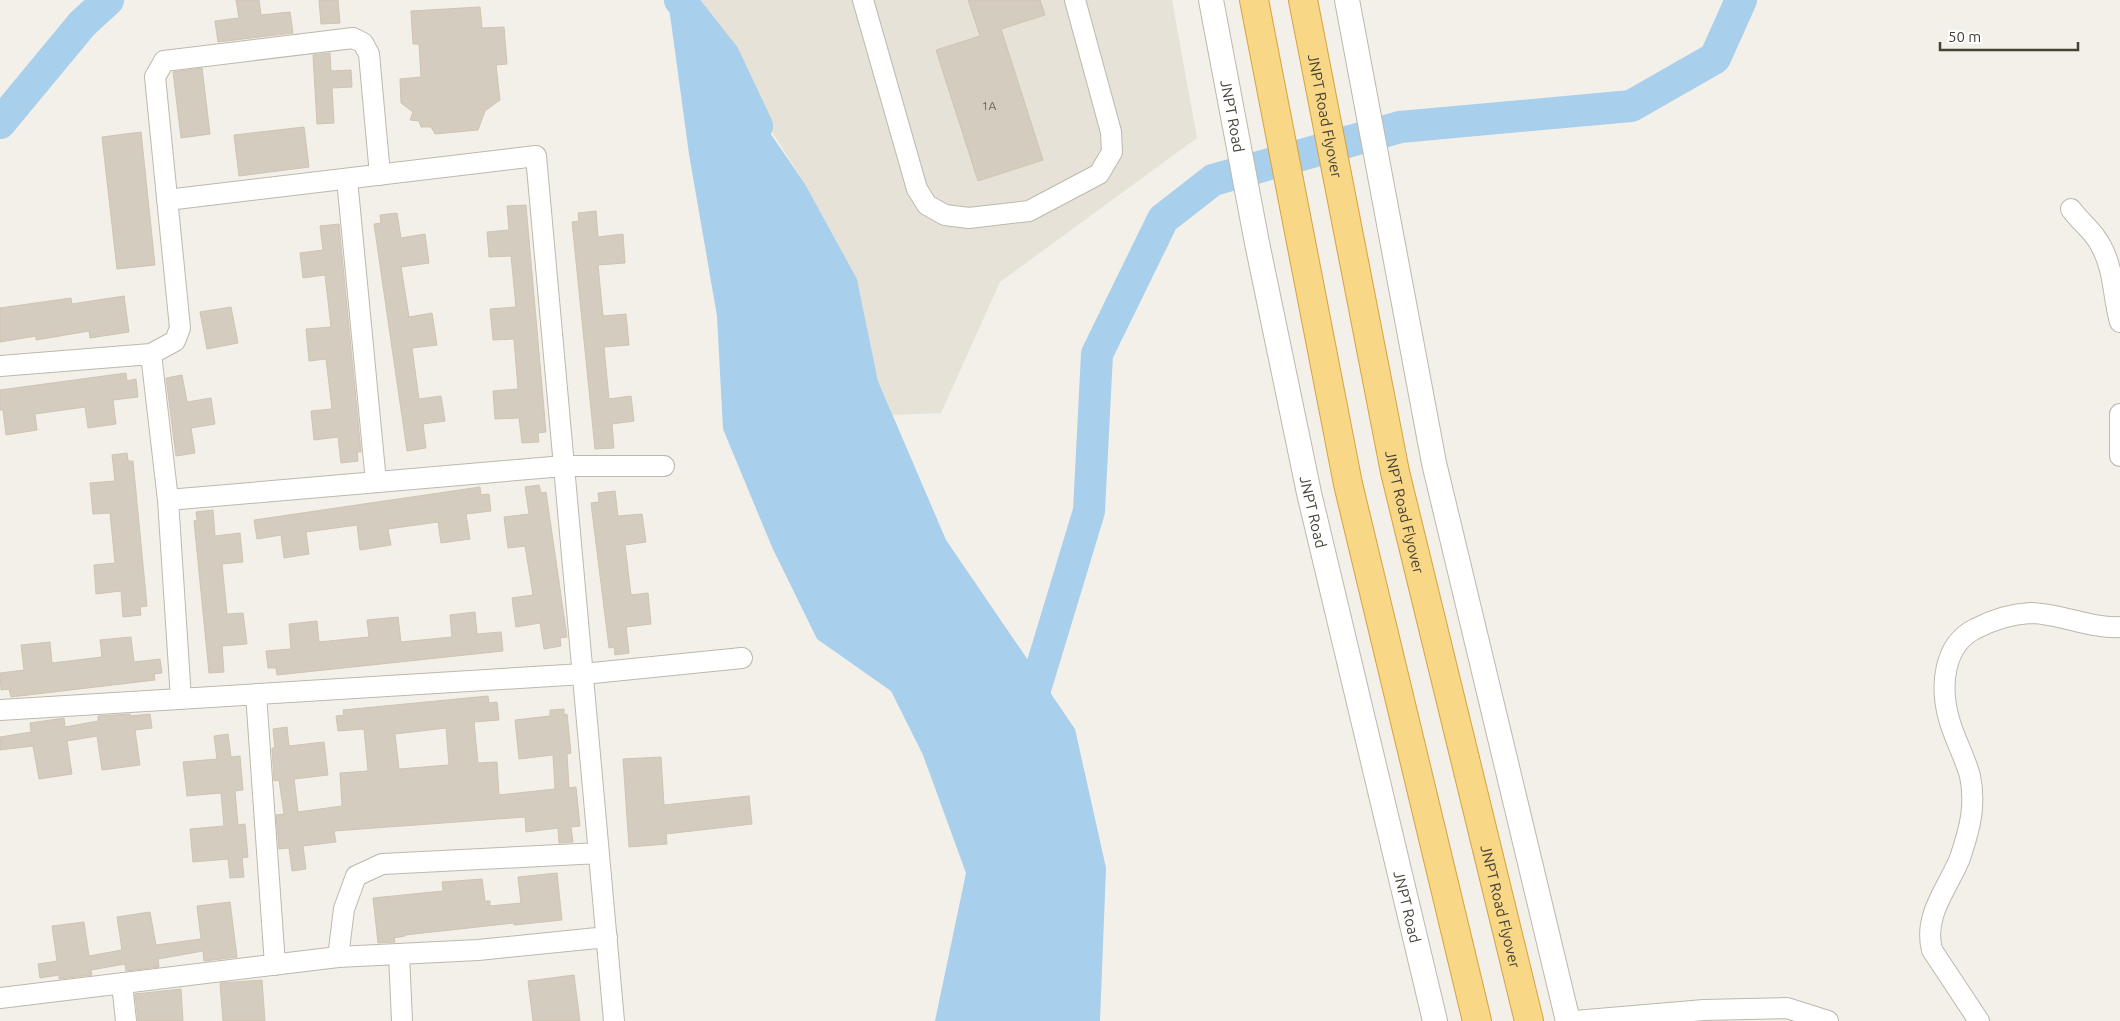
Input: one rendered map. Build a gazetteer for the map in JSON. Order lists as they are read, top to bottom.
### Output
{
  "streets": {
    "highway": ["JNPT Road Flyover"],
    "street": ["JNPT Road"]
  },
  "house_numbers": ["1A"],
  "scale_bar": "50 m"
}
